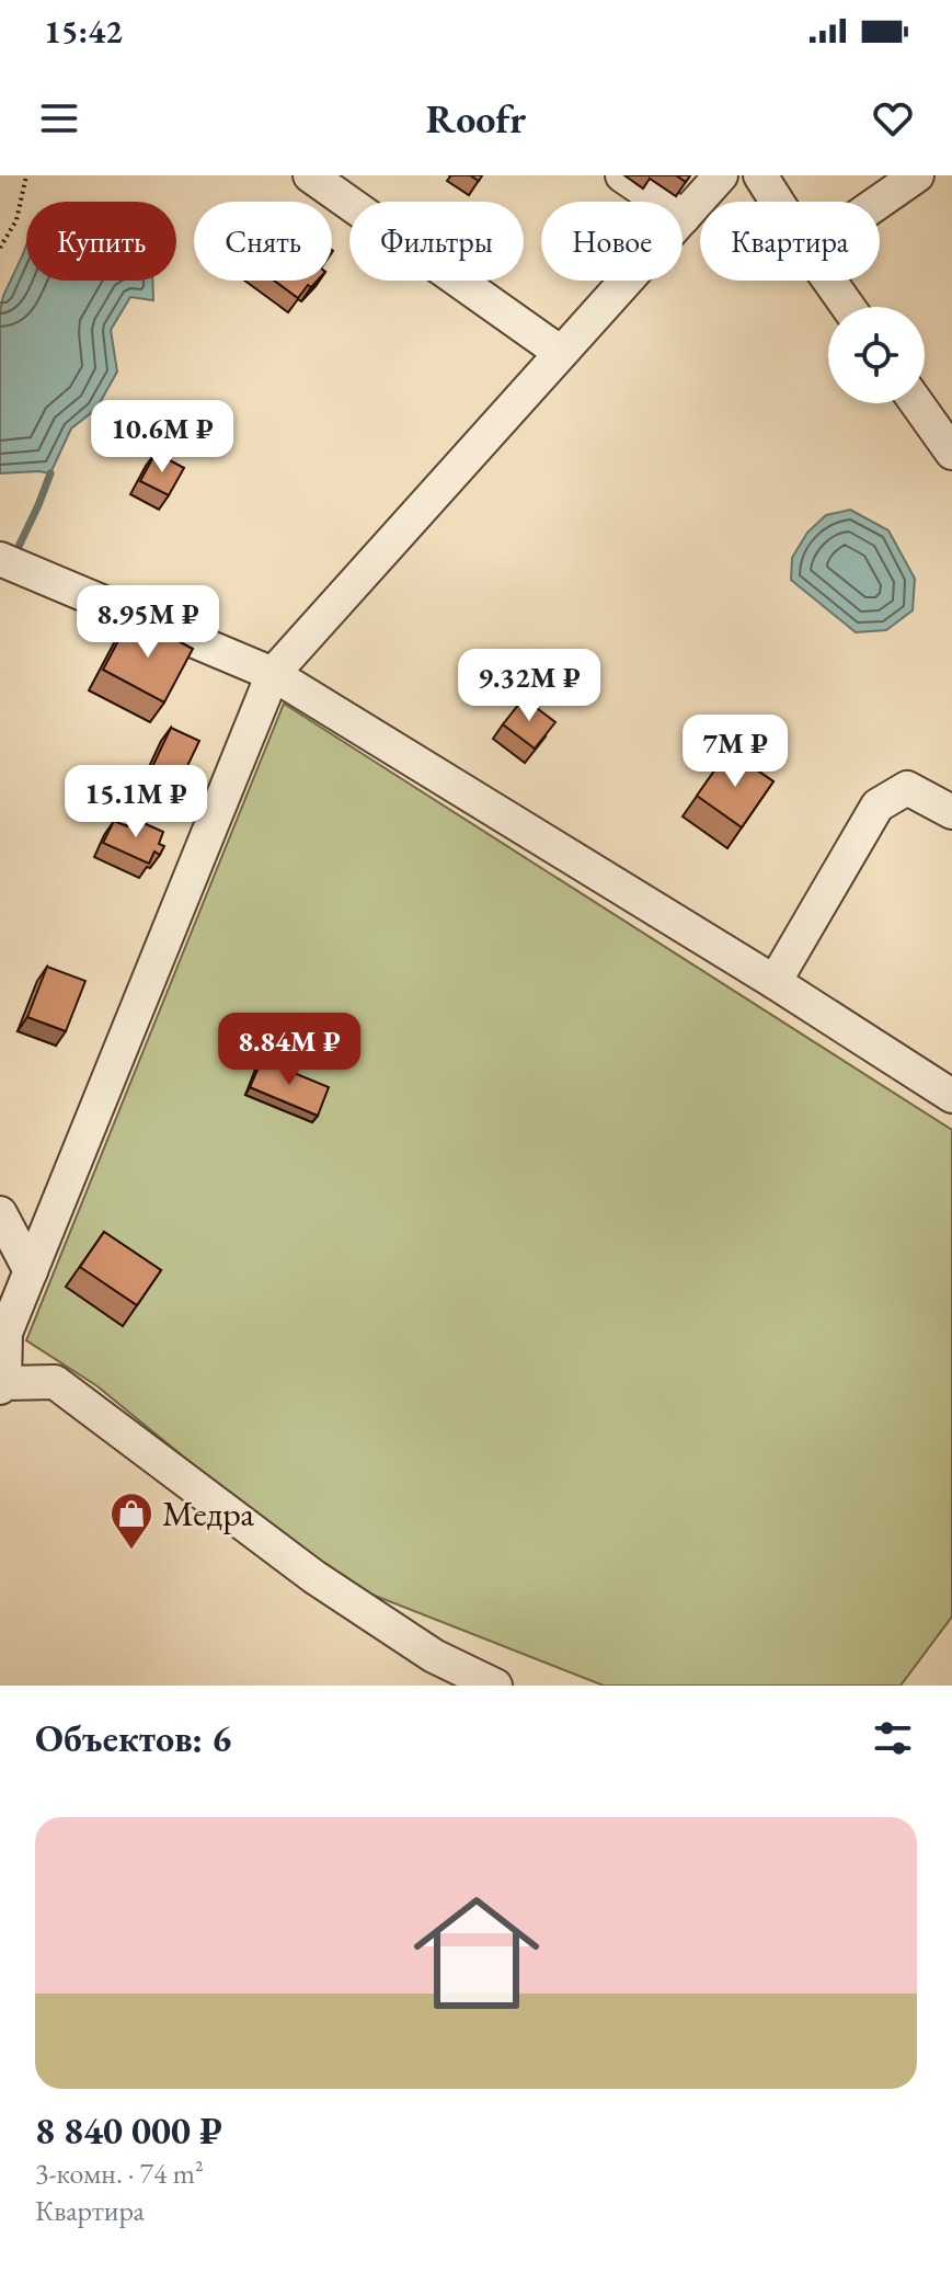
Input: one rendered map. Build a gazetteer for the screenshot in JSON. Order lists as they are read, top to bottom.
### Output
{
  "places": {
    "shop": ["Медра"]
  },
  "page": {
    "status": "15:42",
    "header": "Roofr",
    "chip": [
      "Купить",
      "Снять",
      "Фильтры",
      "Новое",
      "Квартира"
    ],
    "price": [
      "10.6M ₽",
      "8.95M ₽",
      "9.32M ₽",
      "7M ₽",
      "15.1M ₽",
      "8.84M ₽"
    ],
    "heading": "Объектов: 6",
    "list": [
      {
        "name": "8 840 000 ₽",
        "note": "3-комн. · 74 m² · Квартира"
      }
    ]
  }
}
